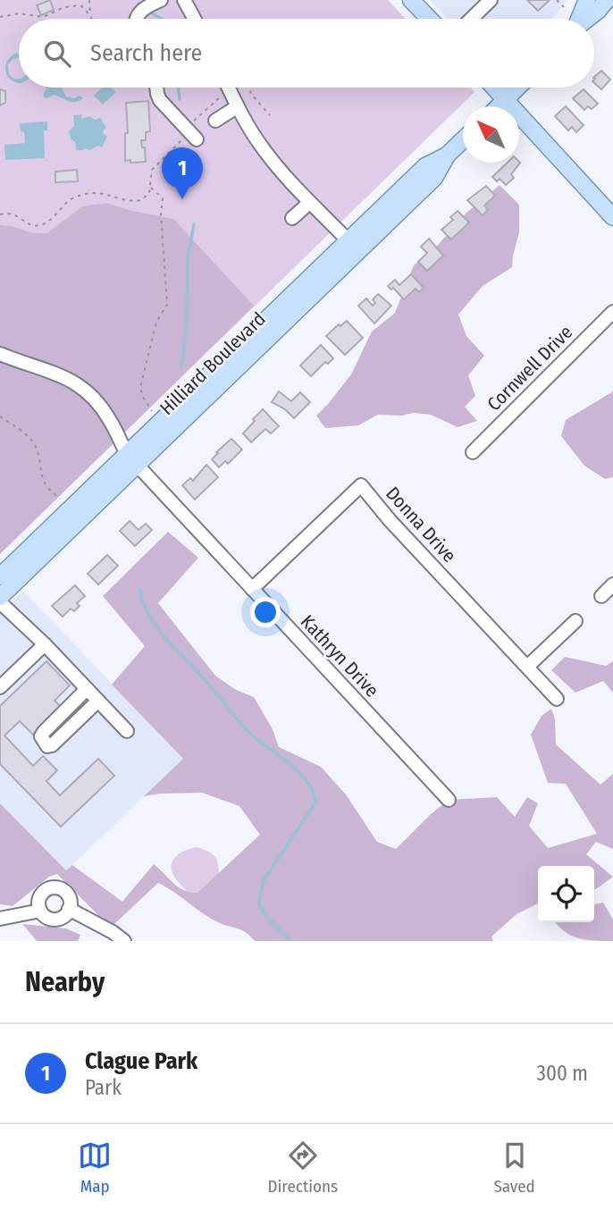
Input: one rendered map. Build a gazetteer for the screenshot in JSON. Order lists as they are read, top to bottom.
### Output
{
  "streets": {
    "main road": ["Hilliard Boulevard"],
    "street": ["Cornwell Drive", "Donna Drive", "Kathryn Drive"]
  },
  "crossings": [
    ["Hilliard Boulevard", "Kathryn Drive"],
    ["Donna Drive", "Kathryn Drive"]
  ],
  "north": "top left",
  "page": {
    "search": "Search here",
    "pins": "1",
    "heading": "Nearby",
    "list": [
      {
        "mark": "1",
        "name": "Clague Park",
        "note": "Park",
        "value": "300 m"
      }
    ],
    "nav": ["Map", "Directions", "Saved"]
  }
}
